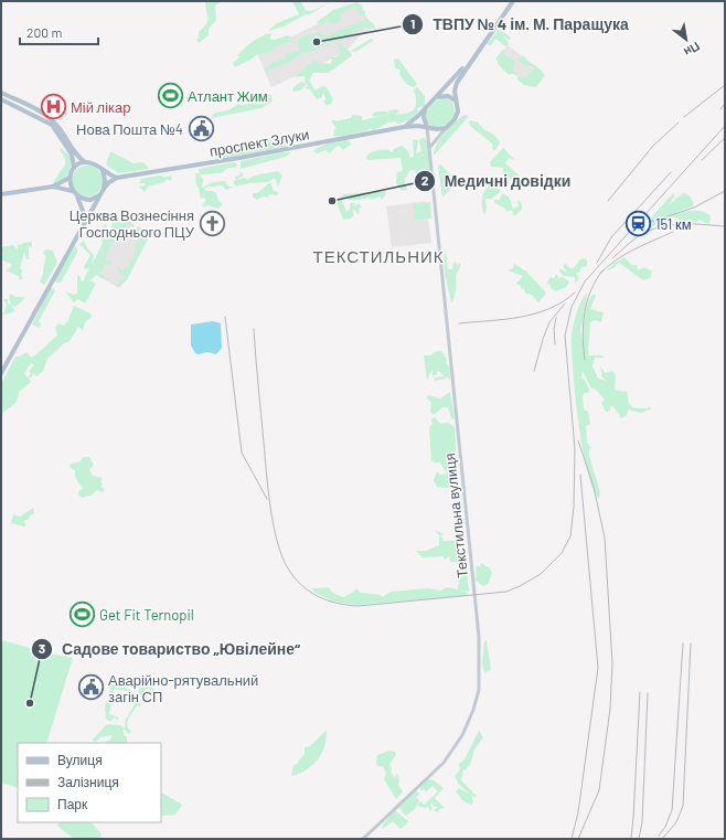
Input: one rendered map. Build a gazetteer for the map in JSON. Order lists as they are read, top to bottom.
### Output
{
  "streets": {
    "main road": ["проспект Злуки"],
    "street": ["Текстильна вулиця"]
  },
  "crossings": [
    ["проспект Злуки", "Текстильна вулиця"]
  ],
  "districts": ["ТЕКСТИЛЬНИК"],
  "places": {
    "other": ["ТВПУ № 4 ім. М. Паращука", "Медичні довідки", "Садове товариство „Ювілейне“"],
    "sports": ["Атлант Жим", "Get Fit Ternopil"],
    "hospital": ["Мій лікар"],
    "public building": ["Нова Пошта №4", "Аварійно-рятувальний загін СП"],
    "church": ["Церква Вознесіння Господнього ПЦУ"],
    "station": ["151 км"]
  },
  "legend": ["Вулиця", "Залізниця", "Парк"],
  "scale_bar": "200 m",
  "north": "bottom right"
}
